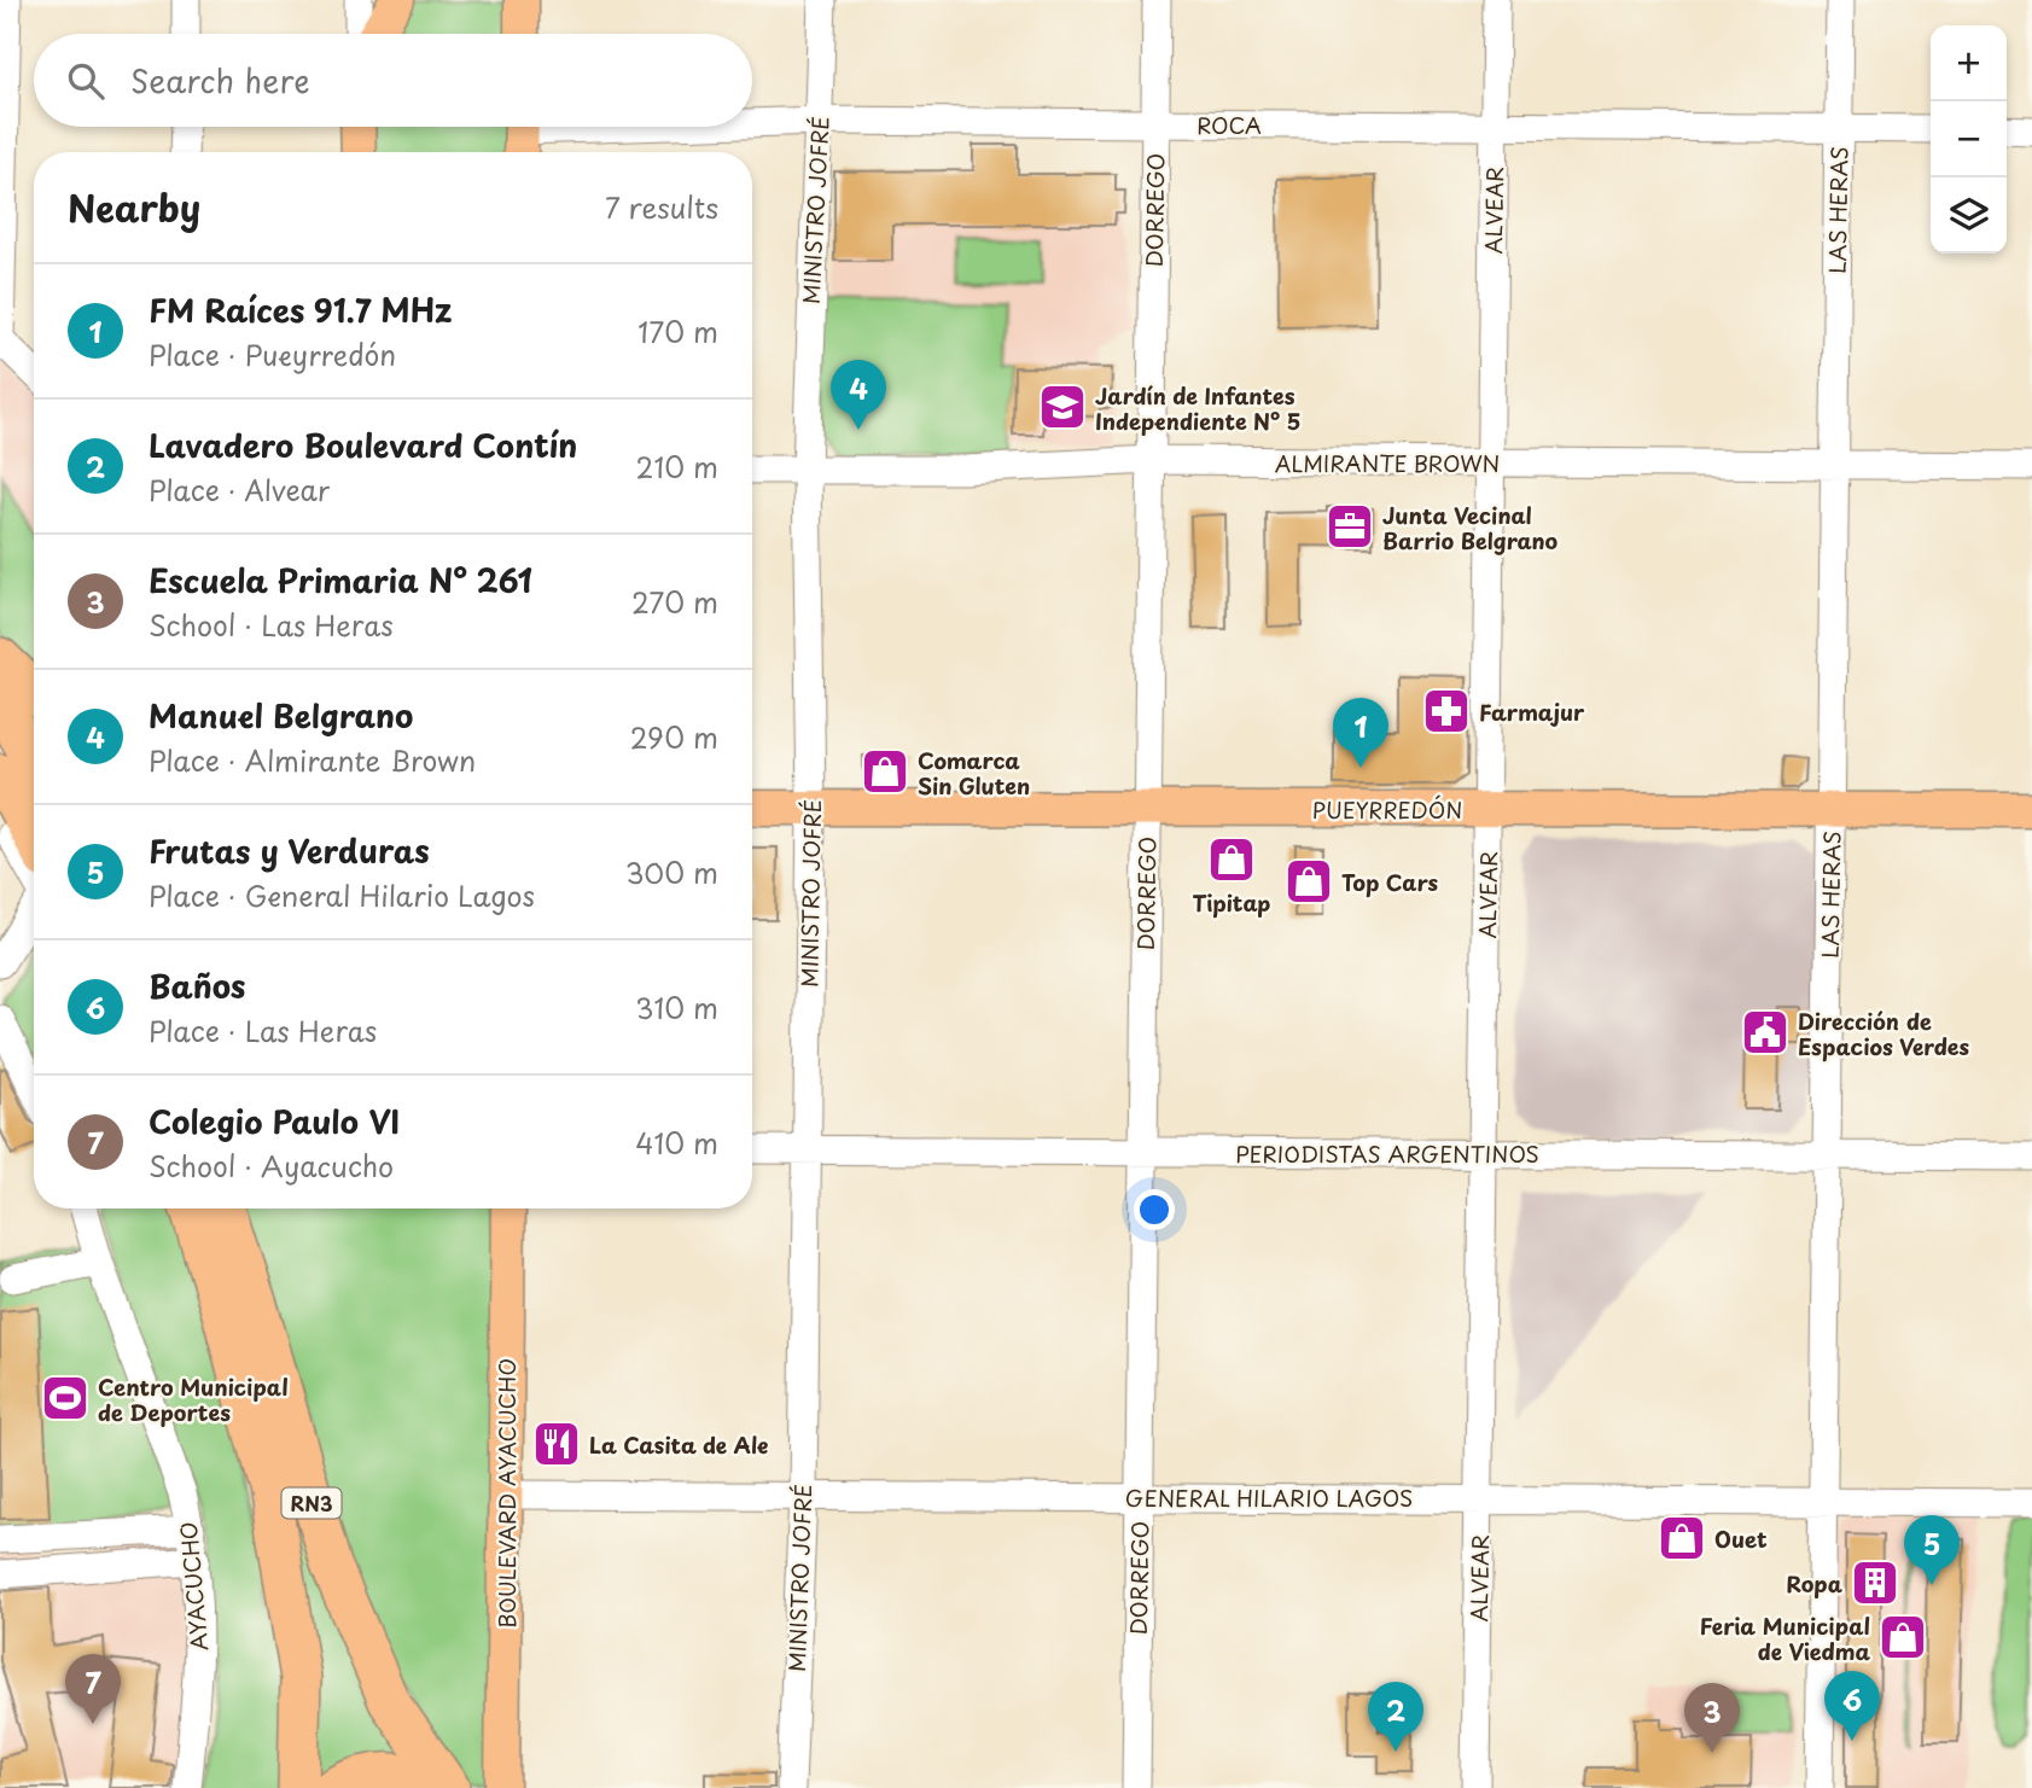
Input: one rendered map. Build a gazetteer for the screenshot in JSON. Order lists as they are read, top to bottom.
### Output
{
  "streets": {
    "highway": ["RN3"],
    "main road": ["PUEYRREDÓN", "BOULEVARD AYACUCHO"],
    "street": [
      "ROCA",
      "MINISTRO JOFRÉ",
      "DORREGO",
      "ALVEAR",
      "LAS HERAS",
      "ALMIRANTE BROWN",
      "PERIODISTAS ARGENTINOS",
      "GENERAL HILARIO LAGOS",
      "AYACUCHO"
    ]
  },
  "crossings": [
    ["ROCA", "MINISTRO JOFRÉ"],
    ["ROCA", "DORREGO"],
    ["ROCA", "ALVEAR"],
    ["ROCA", "LAS HERAS"],
    ["MINISTRO JOFRÉ", "ALMIRANTE BROWN"],
    ["MINISTRO JOFRÉ", "PUEYRREDÓN"],
    ["MINISTRO JOFRÉ", "PERIODISTAS ARGENTINOS"],
    ["MINISTRO JOFRÉ", "GENERAL HILARIO LAGOS"],
    ["DORREGO", "ALMIRANTE BROWN"],
    ["DORREGO", "PUEYRREDÓN"],
    ["DORREGO", "PERIODISTAS ARGENTINOS"],
    ["DORREGO", "GENERAL HILARIO LAGOS"],
    ["ALVEAR", "ALMIRANTE BROWN"],
    ["ALVEAR", "PUEYRREDÓN"],
    ["ALVEAR", "PERIODISTAS ARGENTINOS"],
    ["ALVEAR", "GENERAL HILARIO LAGOS"],
    ["LAS HERAS", "ALMIRANTE BROWN"],
    ["LAS HERAS", "PUEYRREDÓN"],
    ["LAS HERAS", "PERIODISTAS ARGENTINOS"],
    ["LAS HERAS", "GENERAL HILARIO LAGOS"],
    ["BOULEVARD AYACUCHO", "GENERAL HILARIO LAGOS"]
  ],
  "places": {
    "school or university": ["Jardín de Infantes Independiente N° 5"],
    "office": ["Junta Vecinal Barrio Belgrano"],
    "pharmacy": ["Farmajur"],
    "shop": [
      "Comarca Sin Gluten",
      "Tipitap",
      "Top Cars",
      "Ouet",
      "Feria Municipal de Viedma"
    ],
    "public building": ["Dirección de Espacios Verdes"],
    "sports": ["Centro Municipal de Deportes"],
    "restaurant": ["La Casita de Ale"],
    "building": ["Ropa"]
  },
  "page": {
    "map_buttons": ["+", "−"],
    "search": "Search here",
    "heading": ["Nearby", "7 results"],
    "list": [
      {
        "mark": "1",
        "name": "FM Raíces 91.7 MHz",
        "note": "Place · Pueyrredón",
        "value": "170 m"
      },
      {
        "mark": "2",
        "name": "Lavadero Boulevard Contín",
        "note": "Place · Alvear",
        "value": "210 m"
      },
      {
        "mark": "3",
        "name": "Escuela Primaria N° 261",
        "note": "School · Las Heras",
        "value": "270 m"
      },
      {
        "mark": "4",
        "name": "Manuel Belgrano",
        "note": "Place · Almirante Brown",
        "value": "290 m"
      },
      {
        "mark": "5",
        "name": "Frutas y Verduras",
        "note": "Place · General Hilario Lagos",
        "value": "300 m"
      },
      {
        "mark": "6",
        "name": "Baños",
        "note": "Place · Las Heras",
        "value": "310 m"
      },
      {
        "mark": "7",
        "name": "Colegio Paulo VI",
        "note": "School · Ayacucho",
        "value": "410 m"
      }
    ],
    "pins": [
      "4",
      "1",
      "5",
      "7",
      "6",
      "2",
      "3"
    ]
  }
}
